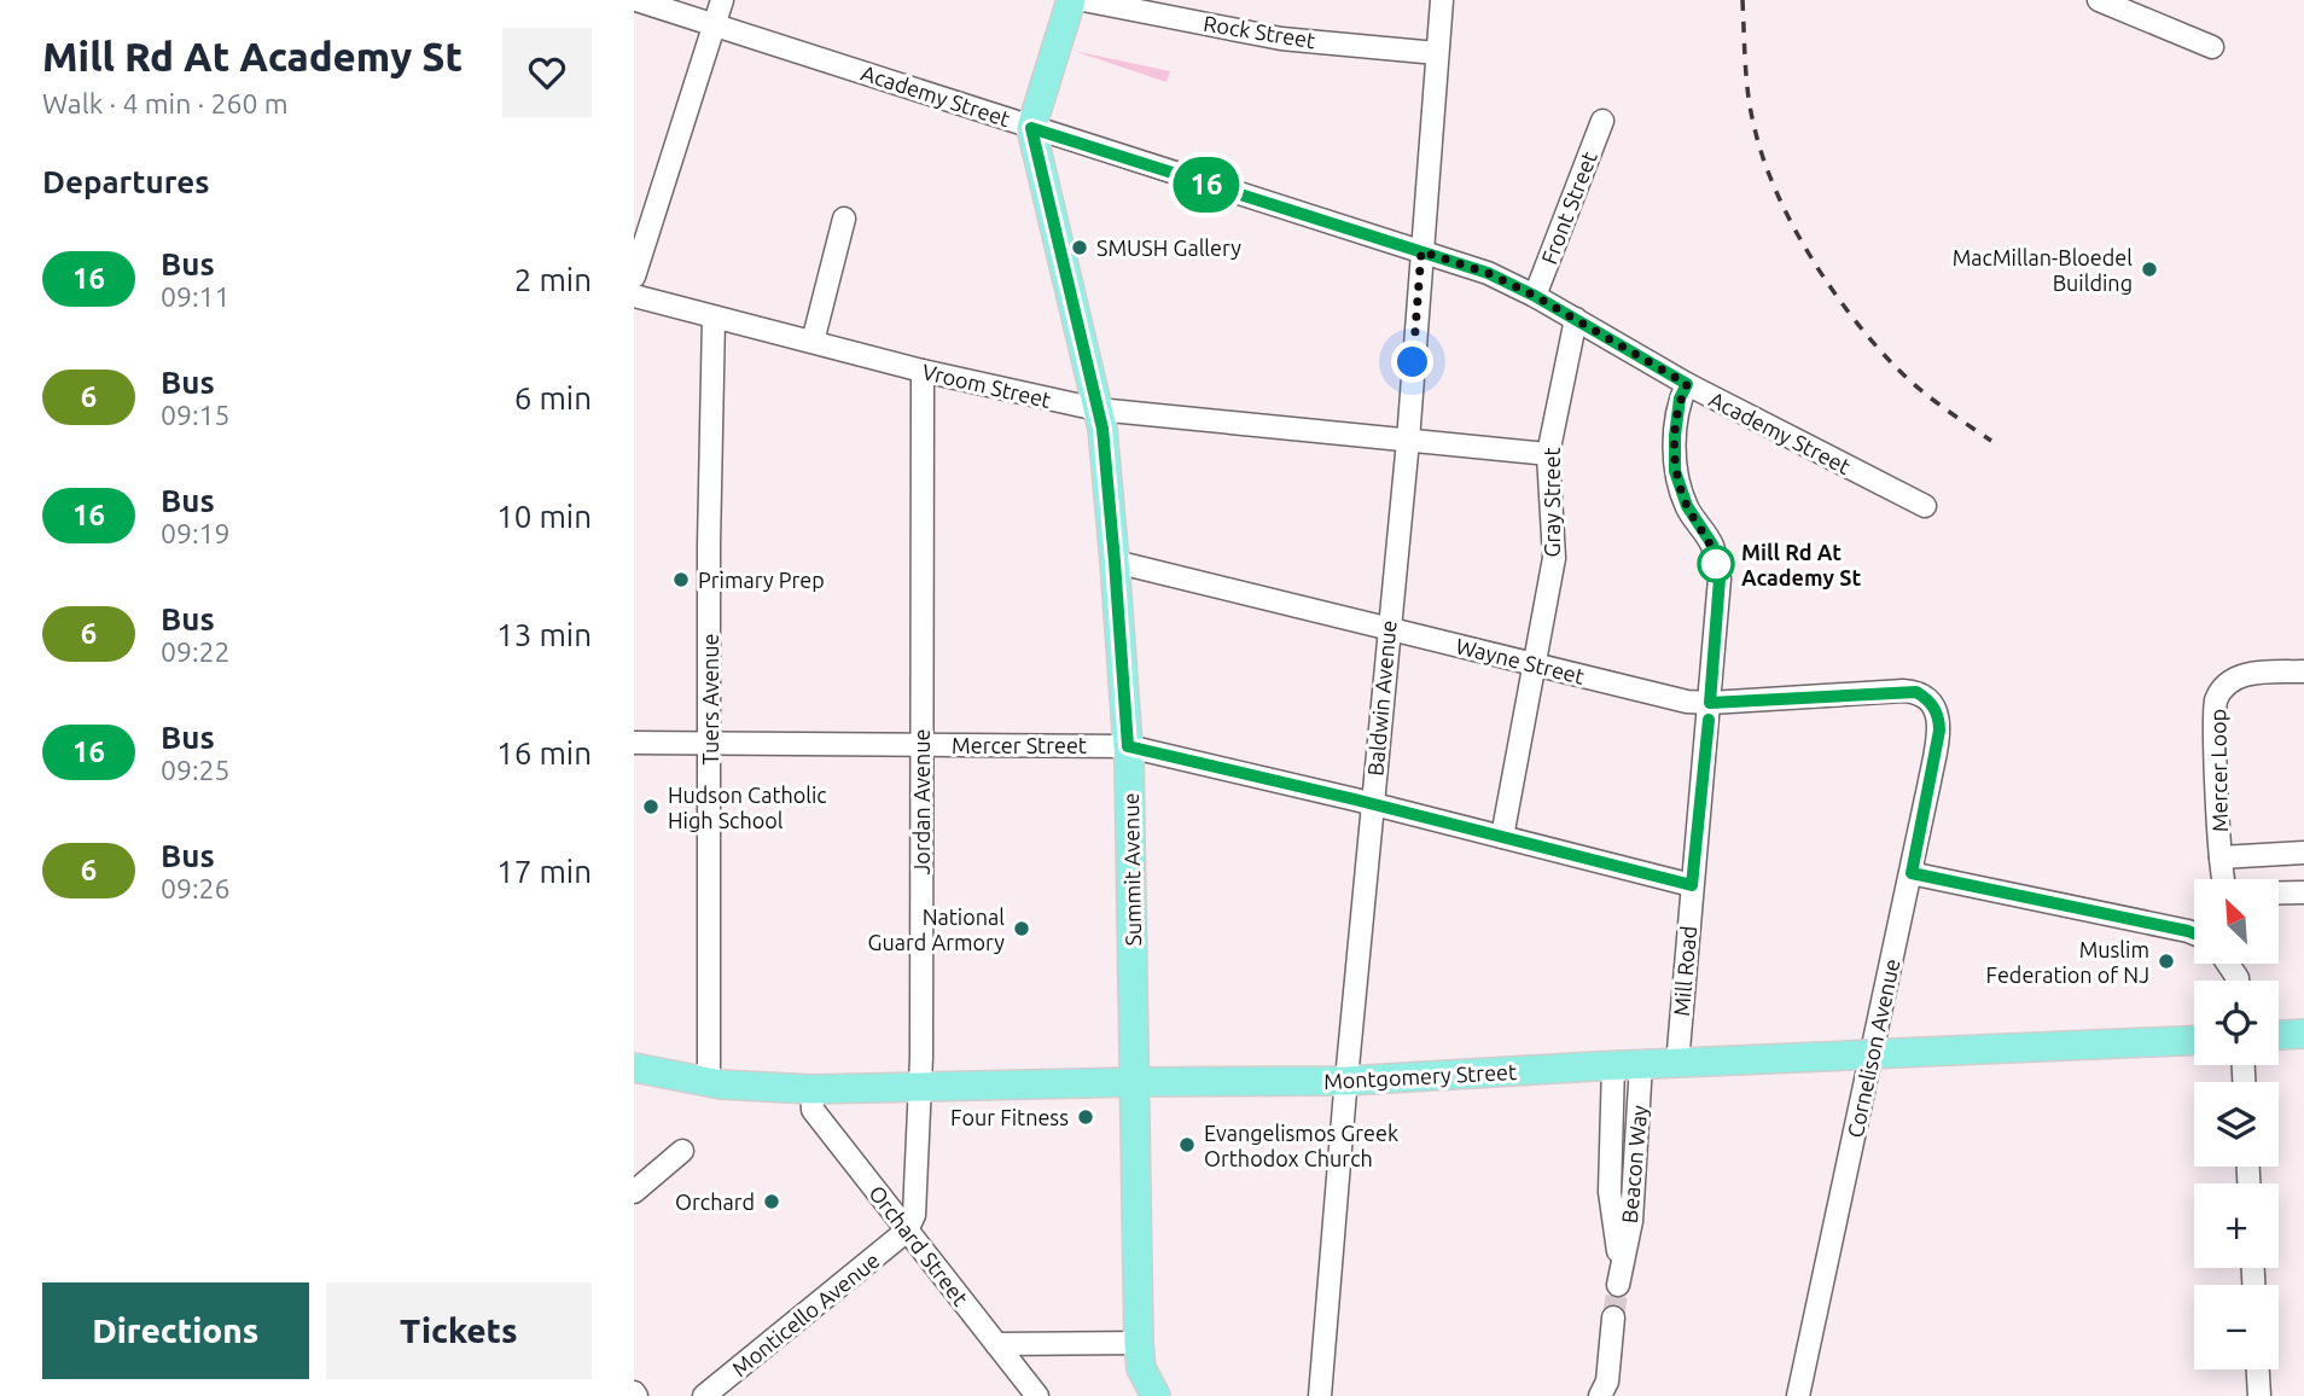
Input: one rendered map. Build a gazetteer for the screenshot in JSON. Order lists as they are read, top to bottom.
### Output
{
  "streets": {
    "main road": ["Summit Avenue", "Montgomery Street"],
    "street": [
      "Rock Street",
      "Academy Street",
      "Front Street",
      "Vroom Street",
      "Gray Street",
      "Wayne Street",
      "Baldwin Avenue",
      "Tuers Avenue",
      "Mercer Street",
      "Mercer Loop",
      "Jordan Avenue",
      "Mill Road",
      "Cornelison Avenue",
      "Beacon Way",
      "Orchard Street",
      "Monticello Avenue"
    ]
  },
  "crossings": [
    ["Rock Street", "Baldwin Avenue"],
    ["Academy Street", "Front Street"],
    ["Academy Street", "Gray Street"],
    ["Academy Street", "Baldwin Avenue"],
    ["Academy Street", "Summit Avenue"],
    ["Academy Street", "Mill Road"],
    ["Vroom Street", "Gray Street"],
    ["Vroom Street", "Baldwin Avenue"],
    ["Vroom Street", "Tuers Avenue"],
    ["Vroom Street", "Jordan Avenue"],
    ["Vroom Street", "Summit Avenue"],
    ["Gray Street", "Wayne Street"],
    ["Gray Street", "Mercer Street"],
    ["Wayne Street", "Baldwin Avenue"],
    ["Wayne Street", "Summit Avenue"],
    ["Wayne Street", "Mill Road"],
    ["Wayne Street", "Cornelison Avenue"],
    ["Baldwin Avenue", "Mercer Street"],
    ["Baldwin Avenue", "Montgomery Street"],
    ["Tuers Avenue", "Mercer Street"],
    ["Tuers Avenue", "Montgomery Street"],
    ["Mercer Street", "Jordan Avenue"],
    ["Mercer Street", "Summit Avenue"],
    ["Mercer Street", "Mill Road"],
    ["Jordan Avenue", "Montgomery Street"],
    ["Jordan Avenue", "Orchard Street"],
    ["Jordan Avenue", "Monticello Avenue"],
    ["Summit Avenue", "Montgomery Street"],
    ["Mill Road", "Montgomery Street"],
    ["Montgomery Street", "Beacon Way"],
    ["Montgomery Street", "Orchard Street"],
    ["Orchard Street", "Monticello Avenue"]
  ],
  "places": [
    "SMUSH Gallery",
    "MacMillan-Bloedel Building",
    "Mill Rd At Academy St",
    "Primary Prep",
    "Hudson Catholic High School",
    "National Guard Armory",
    "Muslim Federation of NJ",
    "Four Fitness",
    "Evangelismos Greek Orthodox Church",
    "Orchard"
  ],
  "lines": ["bus line 16"],
  "north": "top left",
  "page": {
    "heading": [
      ["Mill Rd At Academy St", "Walk · 4 min · 260 m"],
      "Departures"
    ],
    "on_map": "16",
    "list": [
      {
        "mark": "16",
        "name": "Bus",
        "note": "09:11",
        "value": "2 min"
      },
      {
        "mark": "6",
        "name": "Bus",
        "note": "09:15",
        "value": "6 min"
      },
      {
        "mark": "16",
        "name": "Bus",
        "note": "09:19",
        "value": "10 min"
      },
      {
        "mark": "6",
        "name": "Bus",
        "note": "09:22",
        "value": "13 min"
      },
      {
        "mark": "16",
        "name": "Bus",
        "note": "09:25",
        "value": "16 min"
      },
      {
        "mark": "6",
        "name": "Bus",
        "note": "09:26",
        "value": "17 min"
      }
    ],
    "map_buttons": ["+", "−"],
    "buttons": ["Directions", "Tickets"]
  }
}
